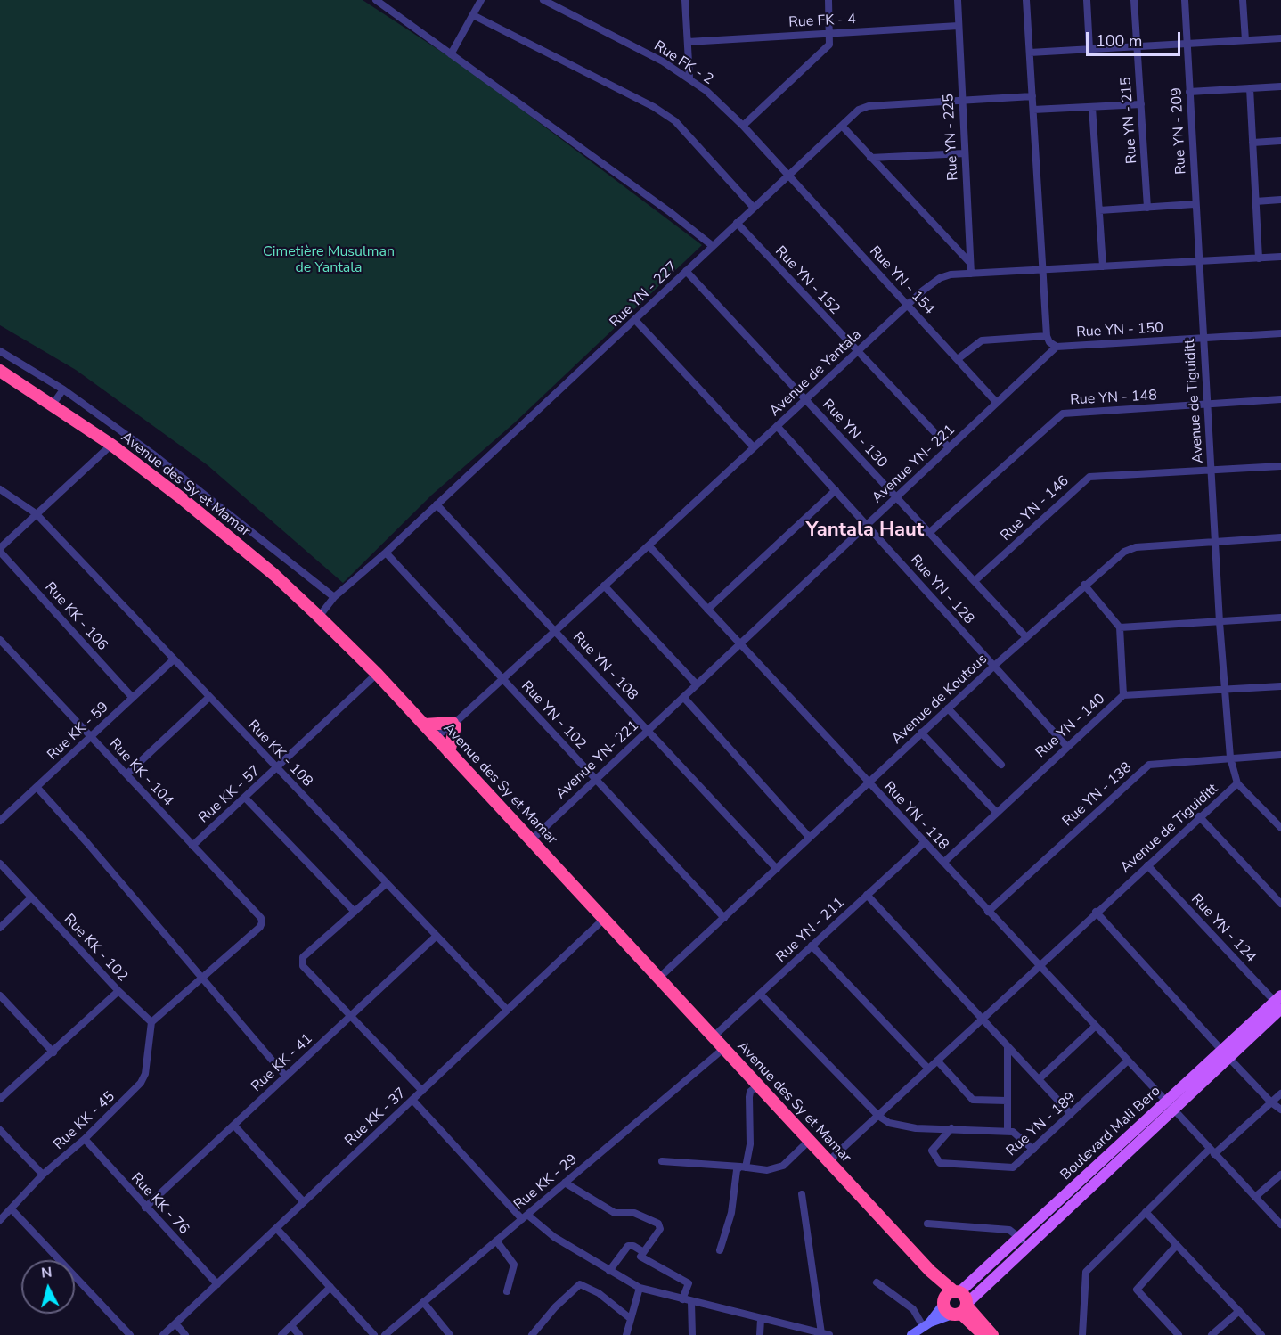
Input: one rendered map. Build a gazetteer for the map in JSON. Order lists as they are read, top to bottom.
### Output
{
  "streets": {
    "highway": ["Avenue des Sy et Mamar"],
    "main road": ["Boulevard Mali Bero"],
    "street": [
      "Rue FK - 4",
      "Rue FK - 2",
      "Rue YN - 215",
      "Rue YN - 209",
      "Rue YN - 225",
      "Rue YN - 152",
      "Rue YN - 154",
      "Rue YN - 227",
      "Rue YN - 150",
      "Avenue de Yantala",
      "Rue YN - 148",
      "Avenue de Tiguiditt",
      "Rue YN - 130",
      "Avenue YN- 221",
      "Rue YN - 146",
      "Rue YN - 128",
      "Rue KK - 106",
      "Rue YN - 108",
      "Avenue de Koutous",
      "Rue YN - 102",
      "Rue YN - 140",
      "Rue KK - 59",
      "Rue KK - 108",
      "Rue KK - 104",
      "Rue KK - 57",
      "Rue YN - 138",
      "Rue YN - 118",
      "Rue YN - 124",
      "Rue YN - 211",
      "Rue KK - 102",
      "Rue KK - 41",
      "Rue KK - 37",
      "Rue KK - 45",
      "Rue YN - 189",
      "Rue KK - 29",
      "Rue KK - 76"
    ]
  },
  "crossings": [
    ["Rue FK - 4", "Rue YN - 225"],
    ["Rue FK - 2", "Rue YN - 154"],
    ["Rue FK - 2", "Rue YN - 227"],
    ["Rue YN - 209", "Avenue de Yantala"],
    ["Rue YN - 209", "Avenue de Tiguiditt"],
    ["Rue YN - 225", "Rue YN - 227"],
    ["Rue YN - 225", "Avenue de Yantala"],
    ["Rue YN - 152", "Rue YN - 227"],
    ["Rue YN - 152", "Avenue de Yantala"],
    ["Rue YN - 152", "Avenue YN- 221"],
    ["Rue YN - 154", "Rue YN - 227"],
    ["Rue YN - 154", "Avenue de Yantala"],
    ["Rue YN - 154", "Avenue YN- 221"],
    ["Rue YN - 227", "Rue YN - 130"],
    ["Rue YN - 227", "Avenue des Sy et Mamar"],
    ["Rue YN - 227", "Rue YN - 108"],
    ["Rue YN - 227", "Rue YN - 102"],
    ["Rue YN - 150", "Avenue de Tiguiditt"],
    ["Rue YN - 150", "Avenue YN- 221"],
    ["Avenue de Yantala", "Avenue de Tiguiditt"],
    ["Avenue de Yantala", "Rue YN - 130"],
    ["Avenue de Yantala", "Avenue des Sy et Mamar"],
    ["Avenue de Yantala", "Rue YN - 128"],
    ["Avenue de Yantala", "Rue YN - 108"],
    ["Avenue de Yantala", "Rue YN - 102"],
    ["Avenue de Yantala", "Rue YN - 118"],
    ["Rue YN - 148", "Avenue de Tiguiditt"],
    ["Rue YN - 148", "Rue YN - 130"],
    ["Avenue de Tiguiditt", "Avenue des Sy et Mamar"],
    ["Avenue de Tiguiditt", "Rue YN - 146"],
    ["Avenue de Tiguiditt", "Avenue de Koutous"],
    ["Avenue de Tiguiditt", "Rue YN - 140"],
    ["Avenue de Tiguiditt", "Rue YN - 138"],
    ["Avenue de Tiguiditt", "Rue YN - 118"],
    ["Avenue de Tiguiditt", "Rue YN - 124"],
    ["Rue YN - 130", "Avenue YN- 221"],
    ["Rue YN - 130", "Rue YN - 146"],
    ["Rue YN - 130", "Avenue de Koutous"],
    ["Avenue YN- 221", "Avenue des Sy et Mamar"],
    ["Avenue YN- 221", "Rue YN - 128"],
    ["Avenue YN- 221", "Rue YN - 108"],
    ["Avenue YN- 221", "Rue YN - 102"],
    ["Avenue YN- 221", "Rue YN - 118"],
    ["Avenue des Sy et Mamar", "Avenue de Koutous"],
    ["Avenue des Sy et Mamar", "Rue KK - 57"],
    ["Avenue des Sy et Mamar", "Rue YN - 211"],
    ["Avenue des Sy et Mamar", "Rue KK - 37"],
    ["Avenue des Sy et Mamar", "Boulevard Mali Bero"],
    ["Avenue des Sy et Mamar", "Rue KK - 29"],
    ["Rue YN - 128", "Avenue de Koutous"],
    ["Rue YN - 128", "Rue YN - 140"],
    ["Rue KK - 106", "Rue KK - 59"],
    ["Rue YN - 108", "Avenue de Koutous"],
    ["Avenue de Koutous", "Rue YN - 102"],
    ["Avenue de Koutous", "Rue YN - 118"],
    ["Rue YN - 140", "Rue YN - 118"],
    ["Rue KK - 59", "Rue KK - 108"],
    ["Rue KK - 59", "Rue KK - 104"],
    ["Rue KK - 108", "Rue KK - 57"],
    ["Rue KK - 108", "Rue KK - 41"],
    ["Rue KK - 108", "Rue KK - 37"],
    ["Rue KK - 104", "Rue KK - 57"],
    ["Rue YN - 138", "Rue YN - 118"],
    ["Rue YN - 118", "Rue YN - 211"],
    ["Rue YN - 118", "Rue YN - 189"],
    ["Rue YN - 118", "Boulevard Mali Bero"],
    ["Rue YN - 124", "Boulevard Mali Bero"],
    ["Rue KK - 102", "Rue KK - 45"],
    ["Rue KK - 41", "Rue KK - 76"],
    ["Rue KK - 37", "Rue KK - 76"],
    ["Rue KK - 45", "Rue KK - 76"]
  ],
  "districts": ["Yantala Haut"],
  "parks": ["Cimetière Musulman de Yantala"],
  "scale_bar": "100 m",
  "north": "top"
}
